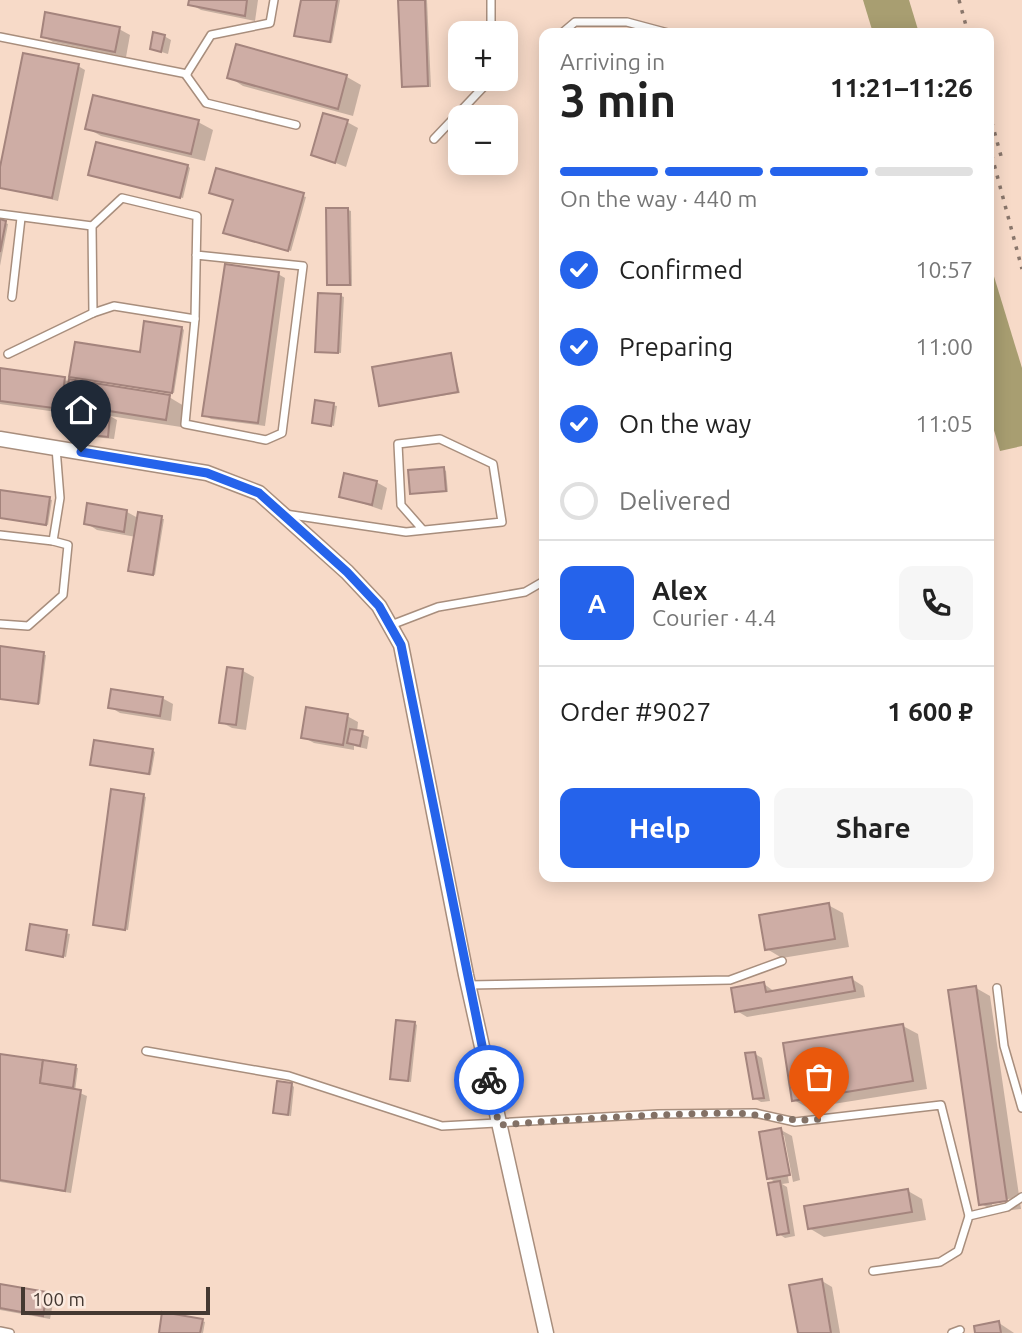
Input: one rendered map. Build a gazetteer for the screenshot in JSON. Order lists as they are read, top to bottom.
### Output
{
  "scale_bar": "100 m",
  "page": {
    "map_buttons": ["+", "−"],
    "heading": ["3 min", "Arriving in", "11:21–11:26"],
    "panel": [
      "Alex",
      "Courier · 4.4",
      "Order #9027",
      "1 600 ₽"
    ],
    "bar": "On the way · 440 m",
    "list": [
      ["Confirmed", "10:57"],
      ["Preparing", "11:00"],
      ["On the way", "11:05"],
      "Delivered"
    ],
    "round": "A",
    "buttons": ["Help", "Share"],
    "scale": "100 m"
  }
}
